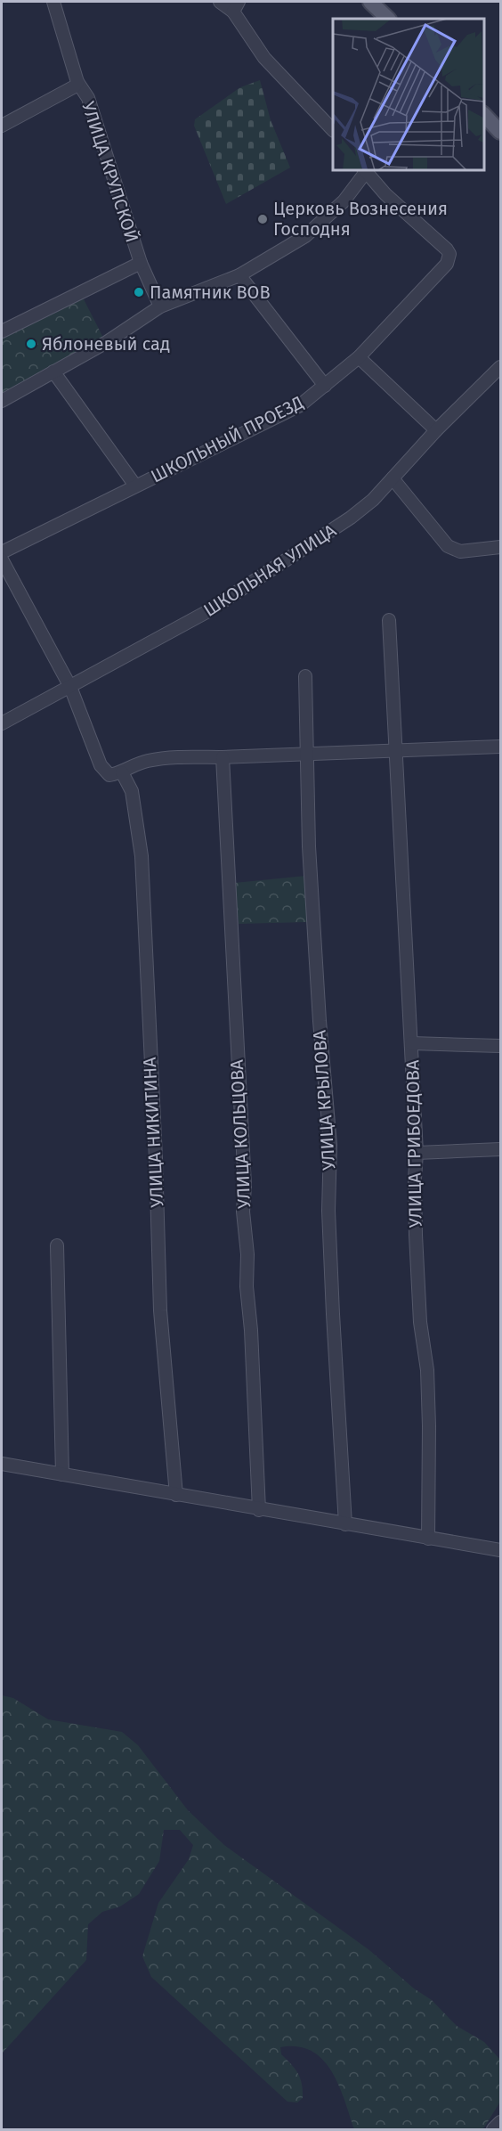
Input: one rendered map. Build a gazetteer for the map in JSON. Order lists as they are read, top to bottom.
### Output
{
  "streets": {
    "street": [
      "УЛИЦА КРУПСКОЙ",
      "ШКОЛЬНЫЙ ПРОЕЗД",
      "ШКОЛЬНАЯ УЛИЦА",
      "УЛИЦА КРЫЛОВА",
      "УЛИЦА НИКИТИНА",
      "УЛИЦА КОЛЬЦОВА",
      "УЛИЦА ГРИБОЕДОВА"
    ]
  },
  "places": ["Церковь Вознесения Господня", "Памятник ВОВ", "Яблоневый сад"]
}
